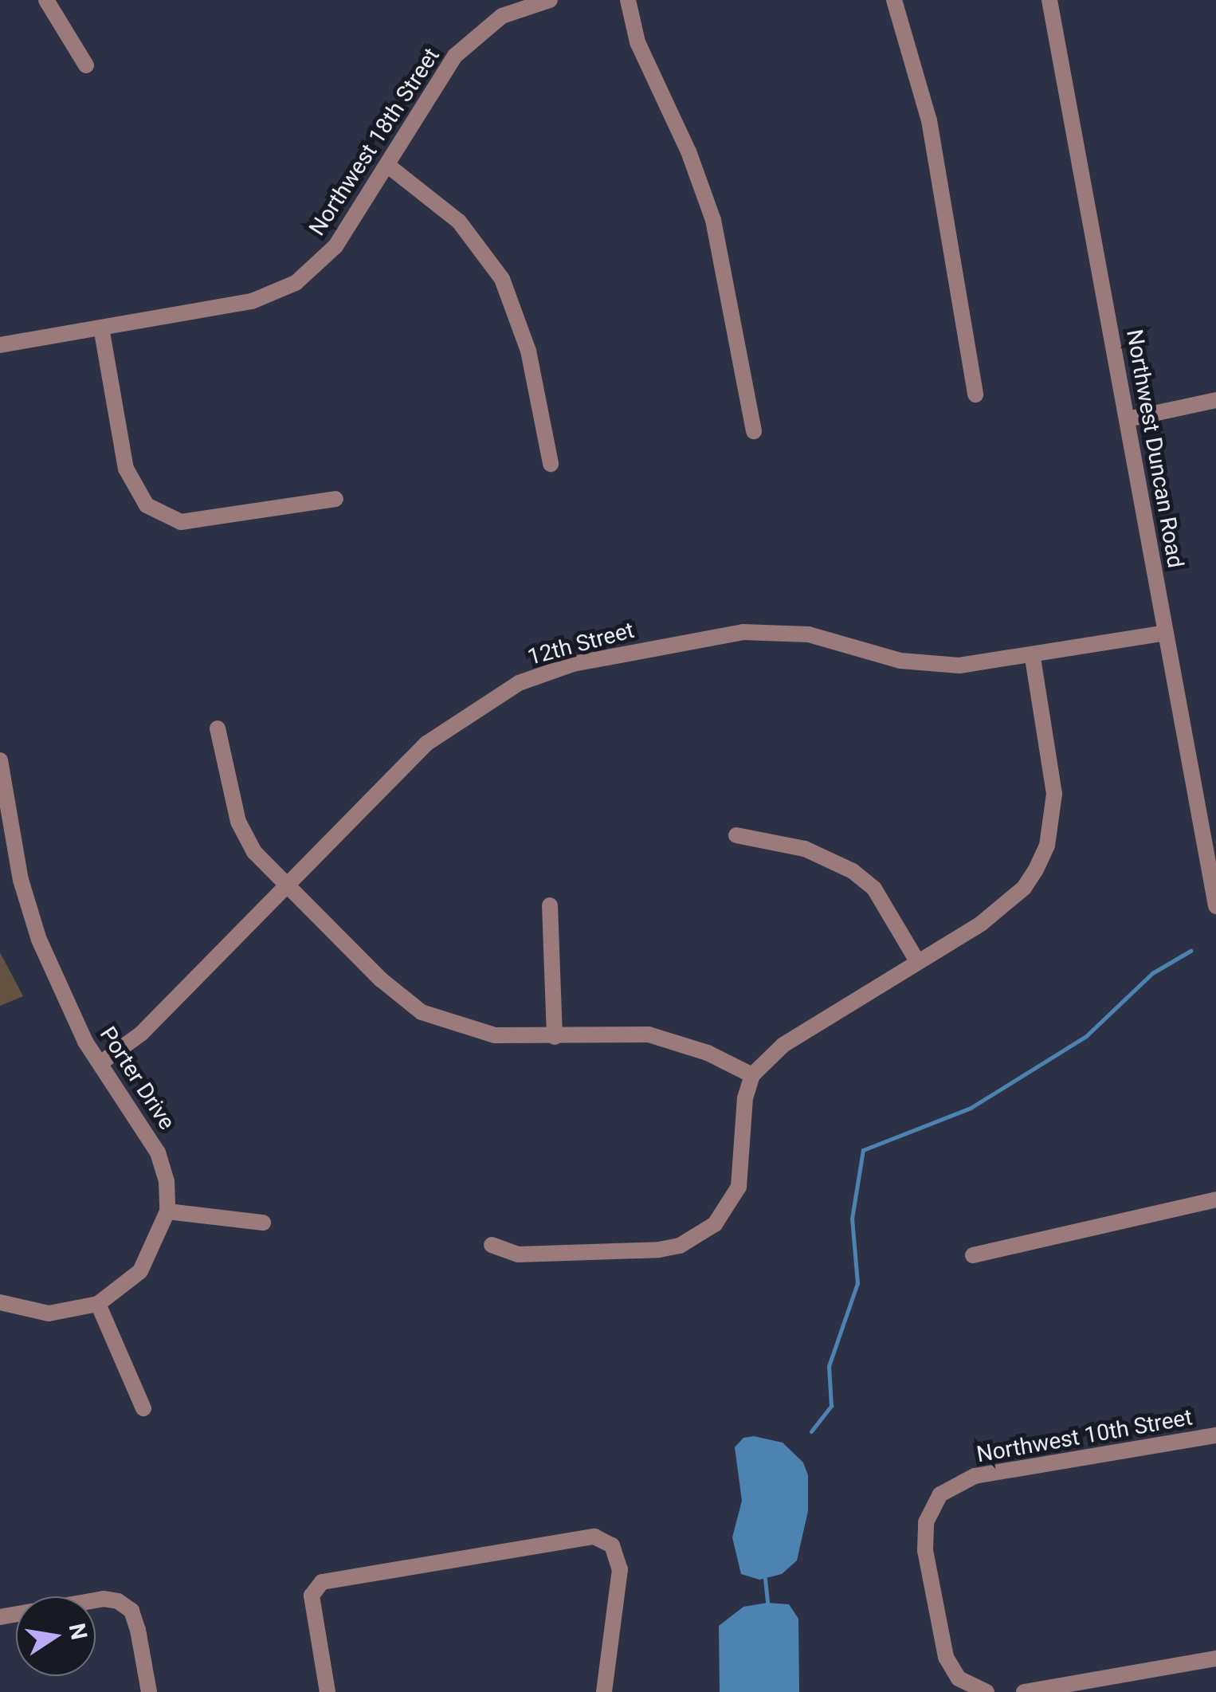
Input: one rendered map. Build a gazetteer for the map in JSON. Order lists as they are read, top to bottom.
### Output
{
  "streets": {
    "street": [
      "Northwest 18th Street",
      "Northwest Duncan Road",
      "12th Street",
      "Porter Drive",
      "Northwest 10th Street"
    ]
  },
  "crossings": [
    ["Northwest Duncan Road", "12th Street"],
    ["12th Street", "Porter Drive"]
  ],
  "north": "right"
}
